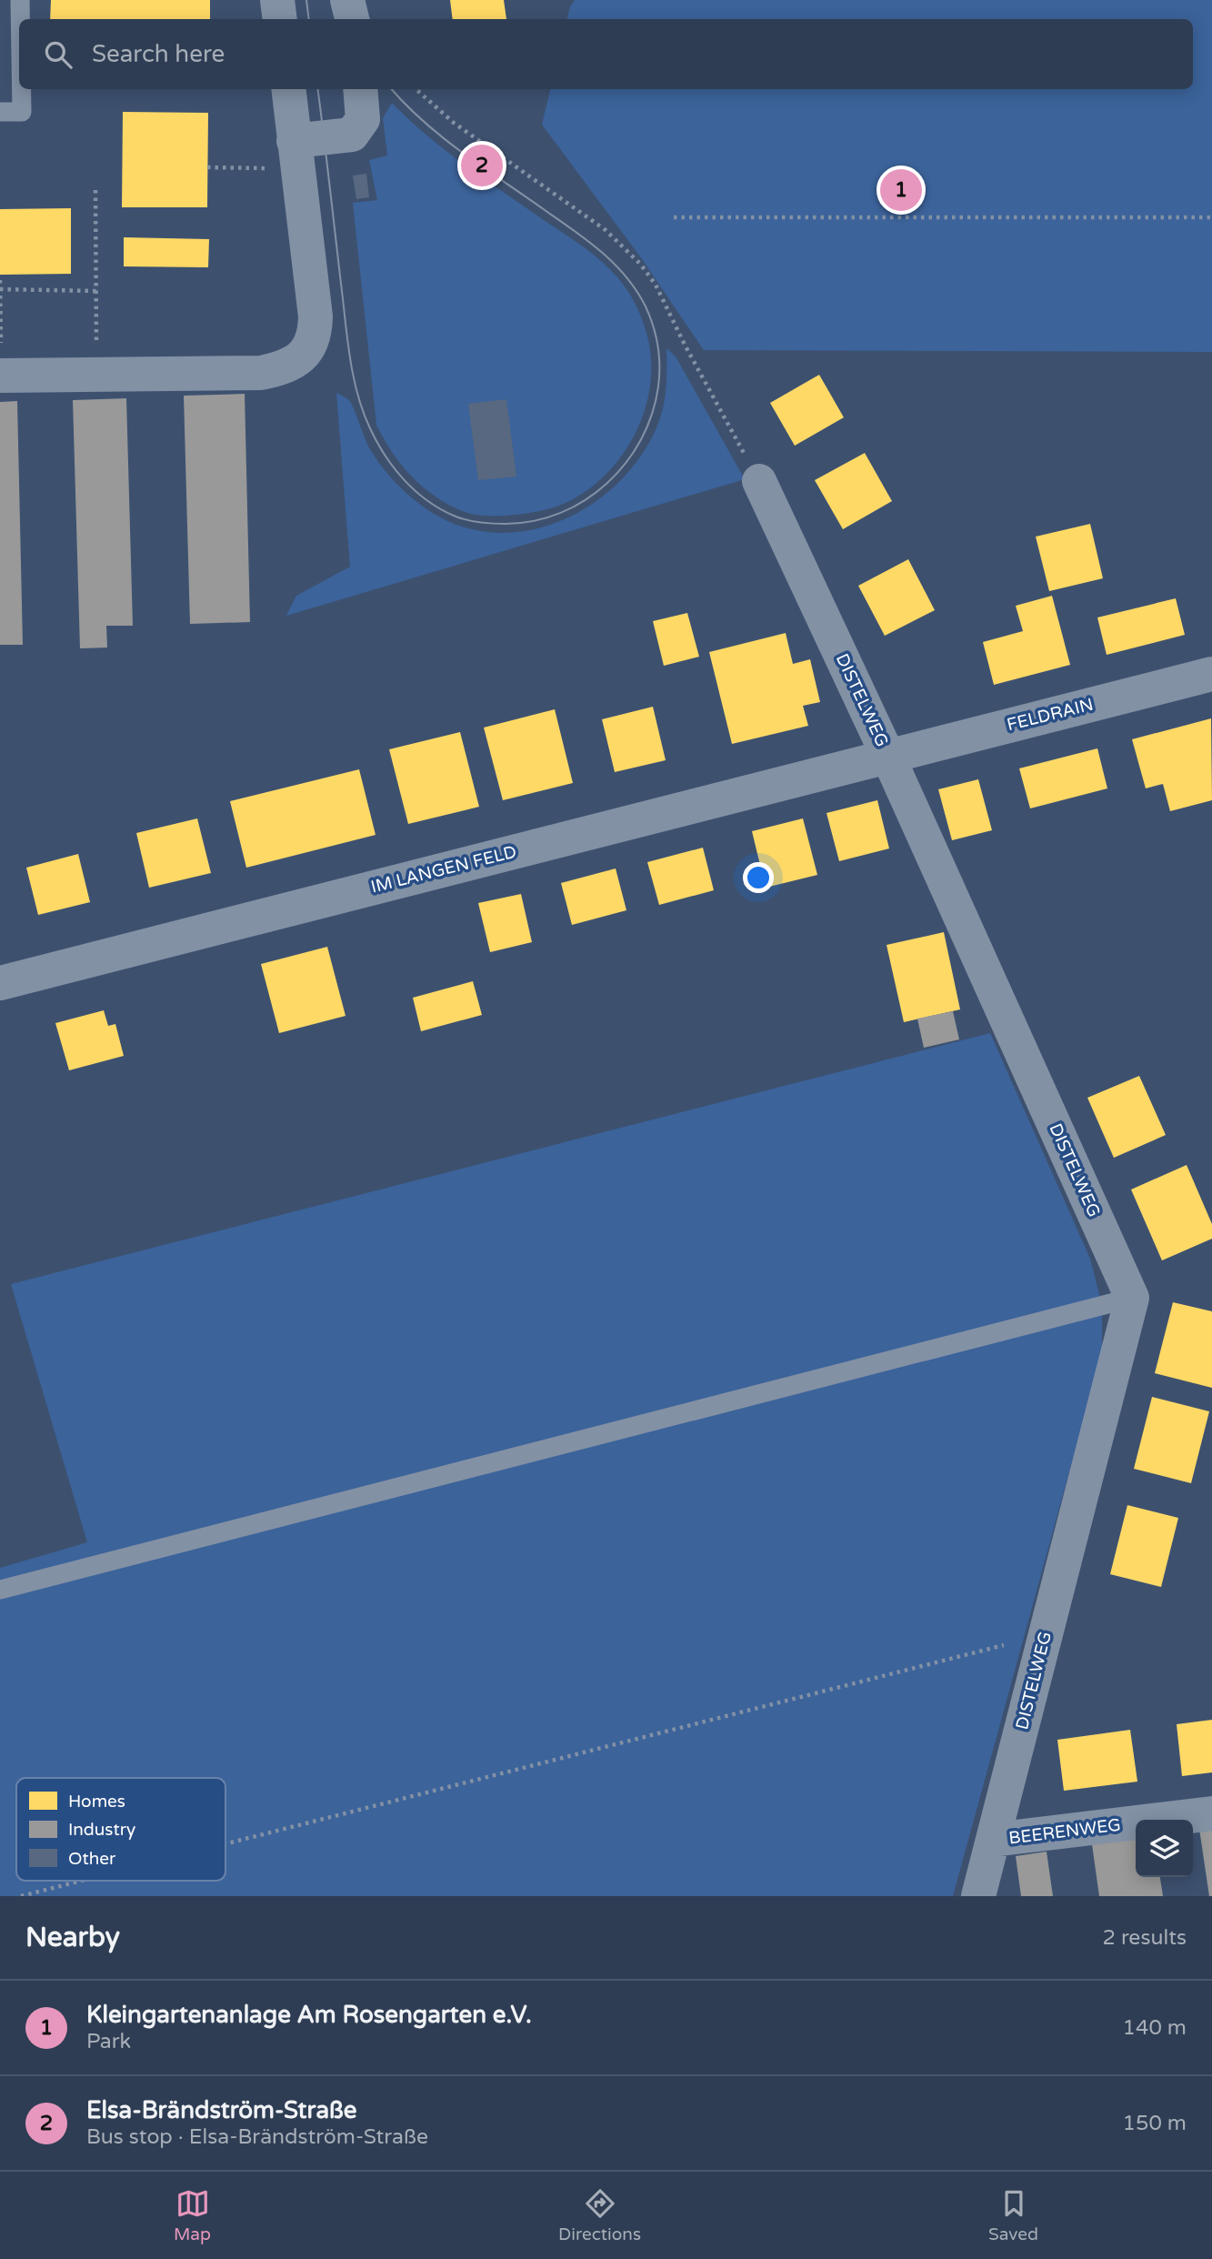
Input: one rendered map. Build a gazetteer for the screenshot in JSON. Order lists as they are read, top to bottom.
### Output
{
  "streets": {
    "street": [
      "DISTELWEG",
      "FELDRAIN",
      "IM LANGEN FELD",
      "BEERENWEG"
    ]
  },
  "crossings": [
    ["DISTELWEG", "FELDRAIN"],
    ["DISTELWEG", "IM LANGEN FELD"],
    ["DISTELWEG", "BEERENWEG"],
    ["FELDRAIN", "IM LANGEN FELD"]
  ],
  "legend": ["Homes", "Industry", "Other"],
  "page": {
    "search": "Search here",
    "pins": ["2", "1"],
    "heading": ["Nearby", "2 results"],
    "list": [
      {
        "mark": "1",
        "name": "Kleingartenanlage Am Rosengarten e.V.",
        "note": "Park",
        "value": "140 m"
      },
      {
        "mark": "2",
        "name": "Elsa-Brändström-Straße",
        "note": "Bus stop · Elsa-Brändström-Straße",
        "value": "150 m"
      }
    ],
    "nav": ["Map", "Directions", "Saved"]
  }
}
